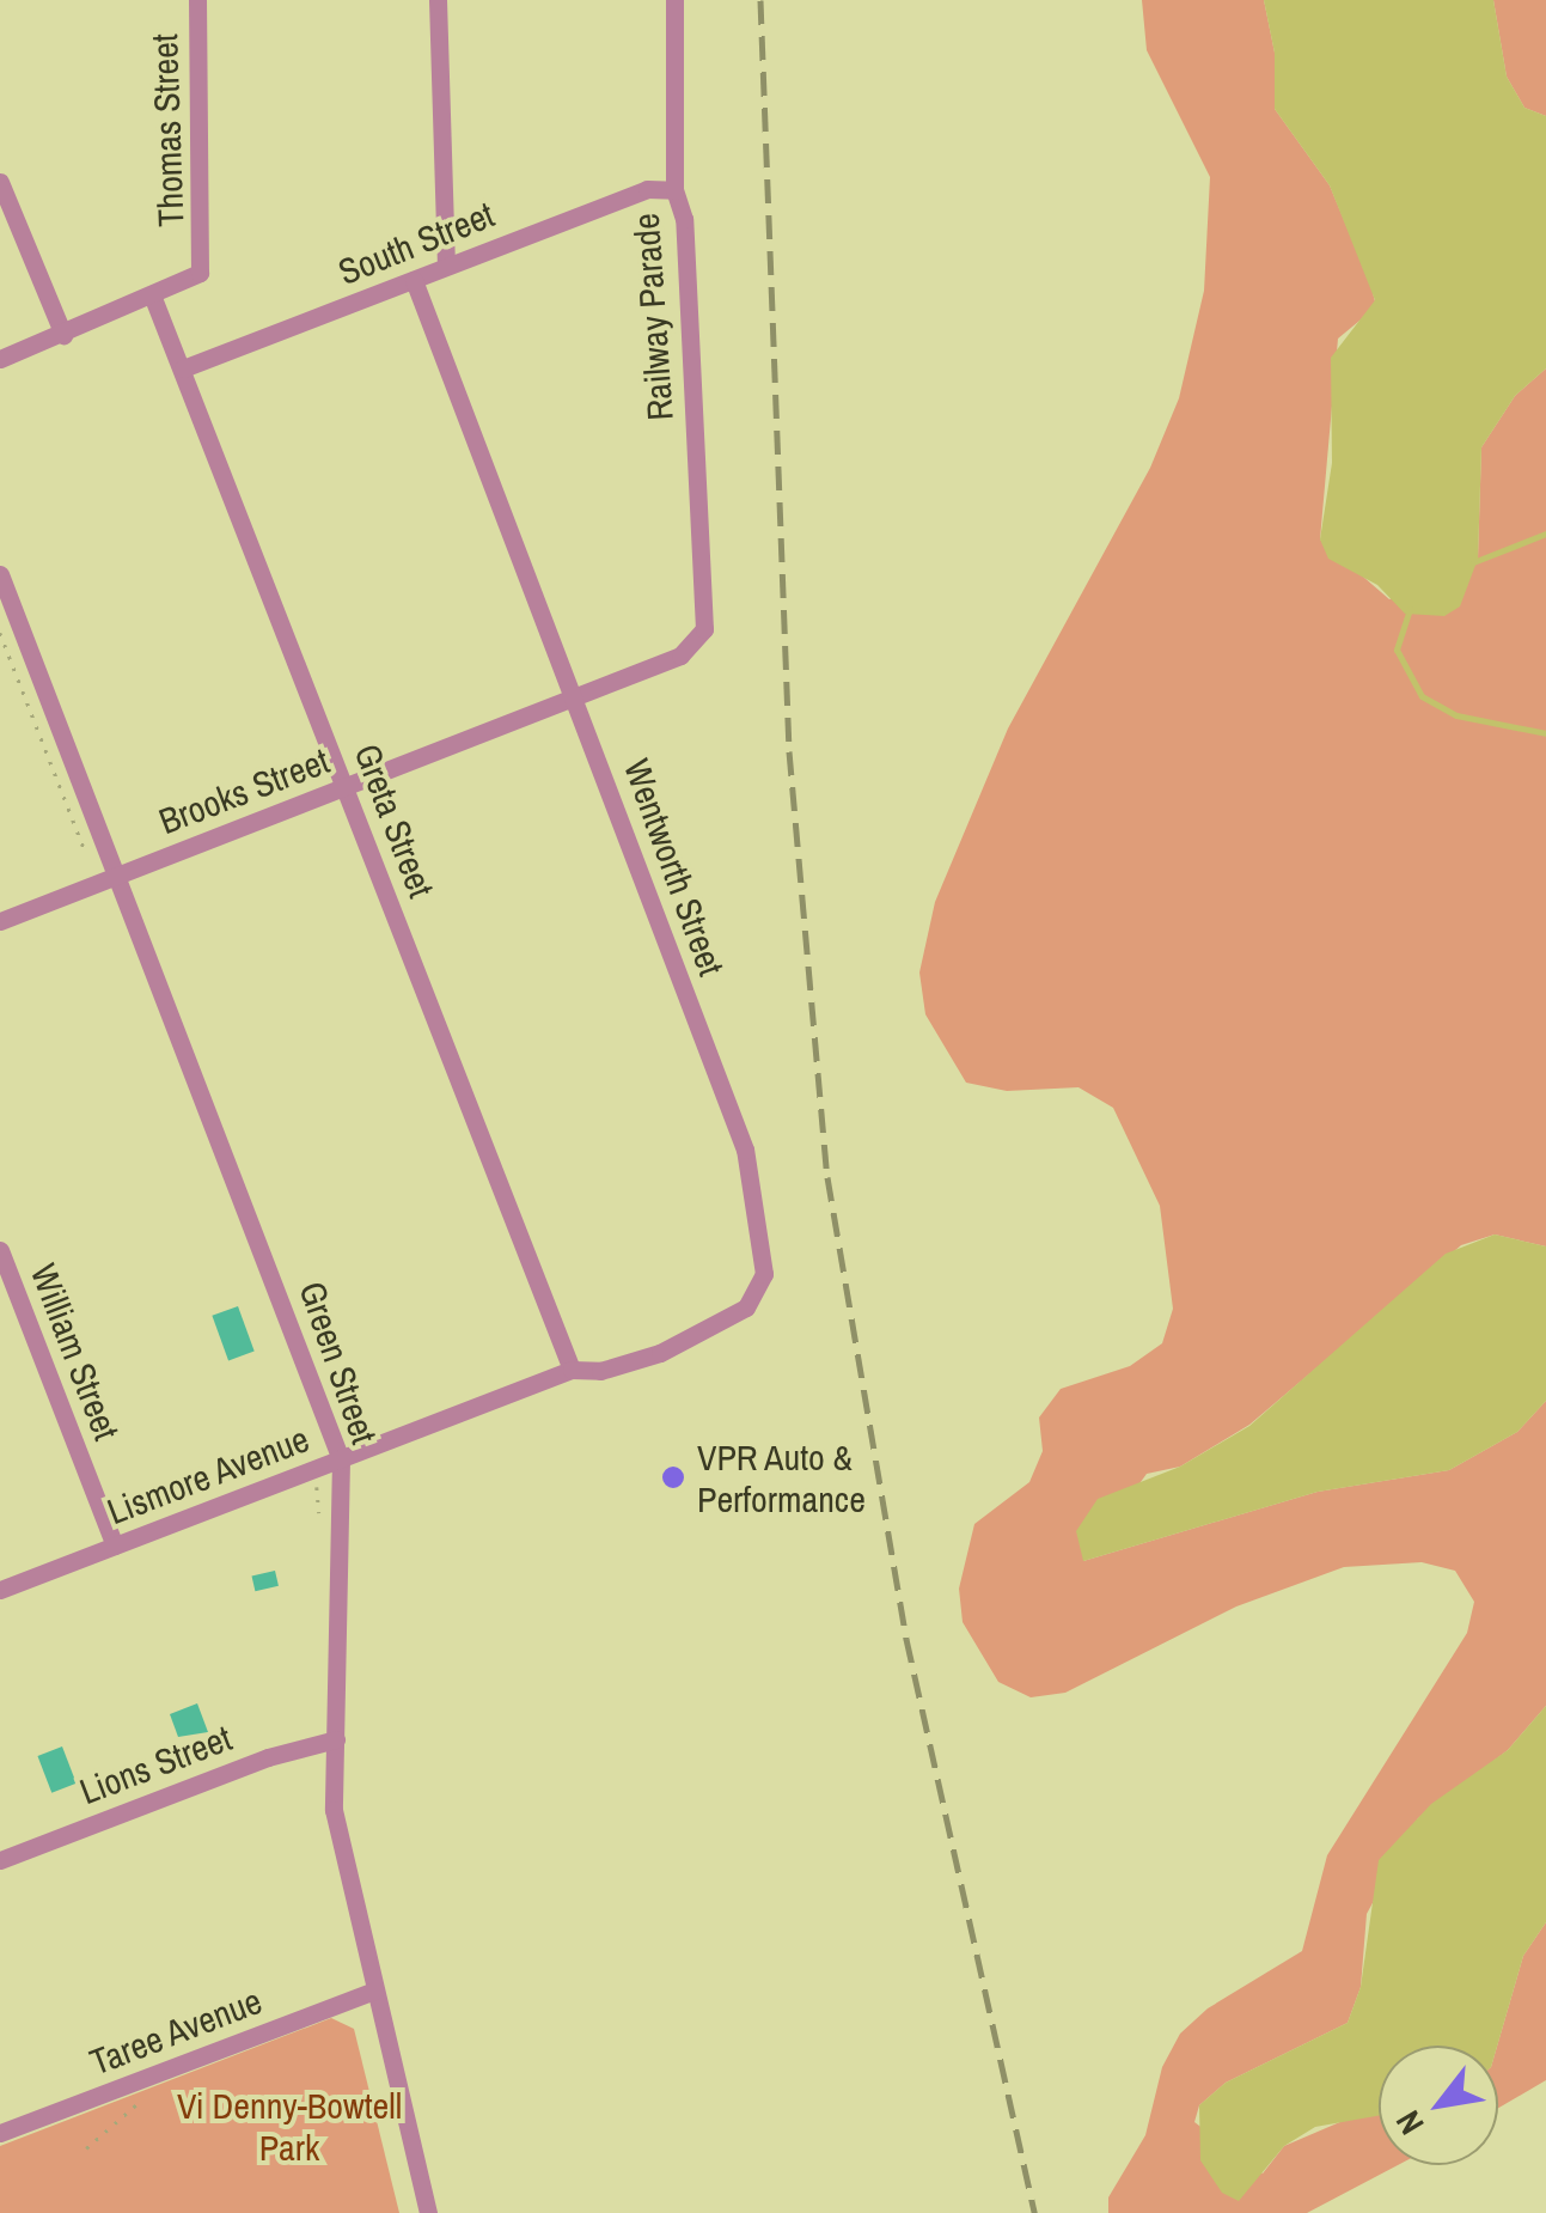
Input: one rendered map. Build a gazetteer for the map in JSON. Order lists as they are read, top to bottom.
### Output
{
  "streets": {
    "street": [
      "Thomas Street",
      "South Street",
      "Railway Parade",
      "Brooks Street",
      "Greta Street",
      "Wentworth Street",
      "William Street",
      "Green Street",
      "Lismore Avenue",
      "Lions Street",
      "Taree Avenue"
    ]
  },
  "crossings": [
    ["Thomas Street", "Greta Street"],
    ["South Street", "Railway Parade"],
    ["South Street", "Greta Street"],
    ["South Street", "Wentworth Street"],
    ["Railway Parade", "Brooks Street"],
    ["Brooks Street", "Greta Street"],
    ["Brooks Street", "Wentworth Street"],
    ["Brooks Street", "Green Street"],
    ["Greta Street", "Wentworth Street"],
    ["Greta Street", "Lismore Avenue"],
    ["Wentworth Street", "Lismore Avenue"],
    ["William Street", "Lismore Avenue"],
    ["Green Street", "Lismore Avenue"],
    ["Green Street", "Lions Street"],
    ["Green Street", "Taree Avenue"]
  ],
  "parks": ["Vi Denny-Bowtell Park"],
  "places": ["VPR Auto & Performance"],
  "north": "bottom left"
}
